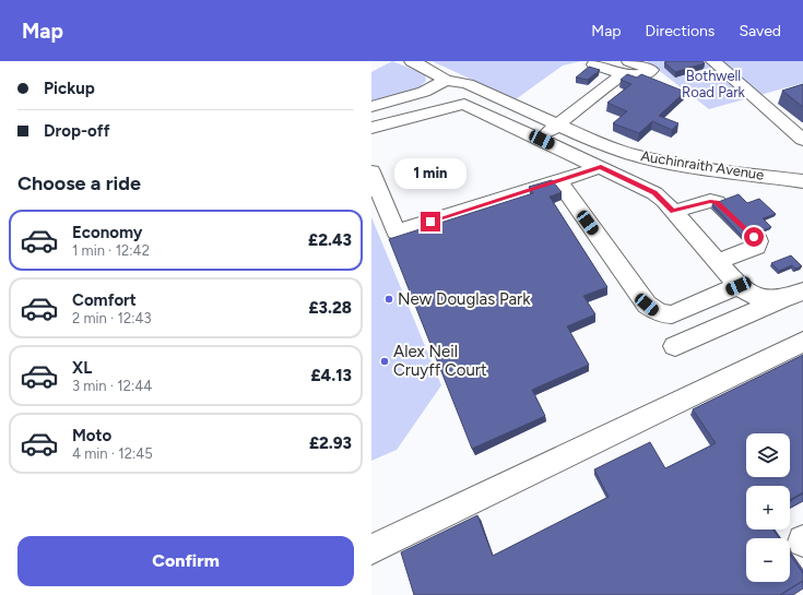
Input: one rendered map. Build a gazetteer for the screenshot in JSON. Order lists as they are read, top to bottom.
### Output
{
  "streets": {
    "street": ["Auchinraith Avenue"]
  },
  "parks": ["Bothwell Road Park"],
  "places": ["New Douglas Park", "Alex Neil Cruyff Court"],
  "page": {
    "header": "Map",
    "nav": ["Map", "Directions", "Saved"],
    "banner": ["Pickup", "Drop-off"],
    "heading": "Choose a ride",
    "bubble": "1 min",
    "list": [
      {
        "name": "Economy",
        "note": "1 min · 12:42",
        "value": "£2.43"
      },
      {
        "name": "Comfort",
        "note": "2 min · 12:43",
        "value": "£3.28"
      },
      {
        "name": "XL",
        "note": "3 min · 12:44",
        "value": "£4.13"
      },
      {
        "name": "Moto",
        "note": "4 min · 12:45",
        "value": "£2.93"
      }
    ],
    "map_buttons": ["+", "−"],
    "buttons": "Confirm"
  }
}
